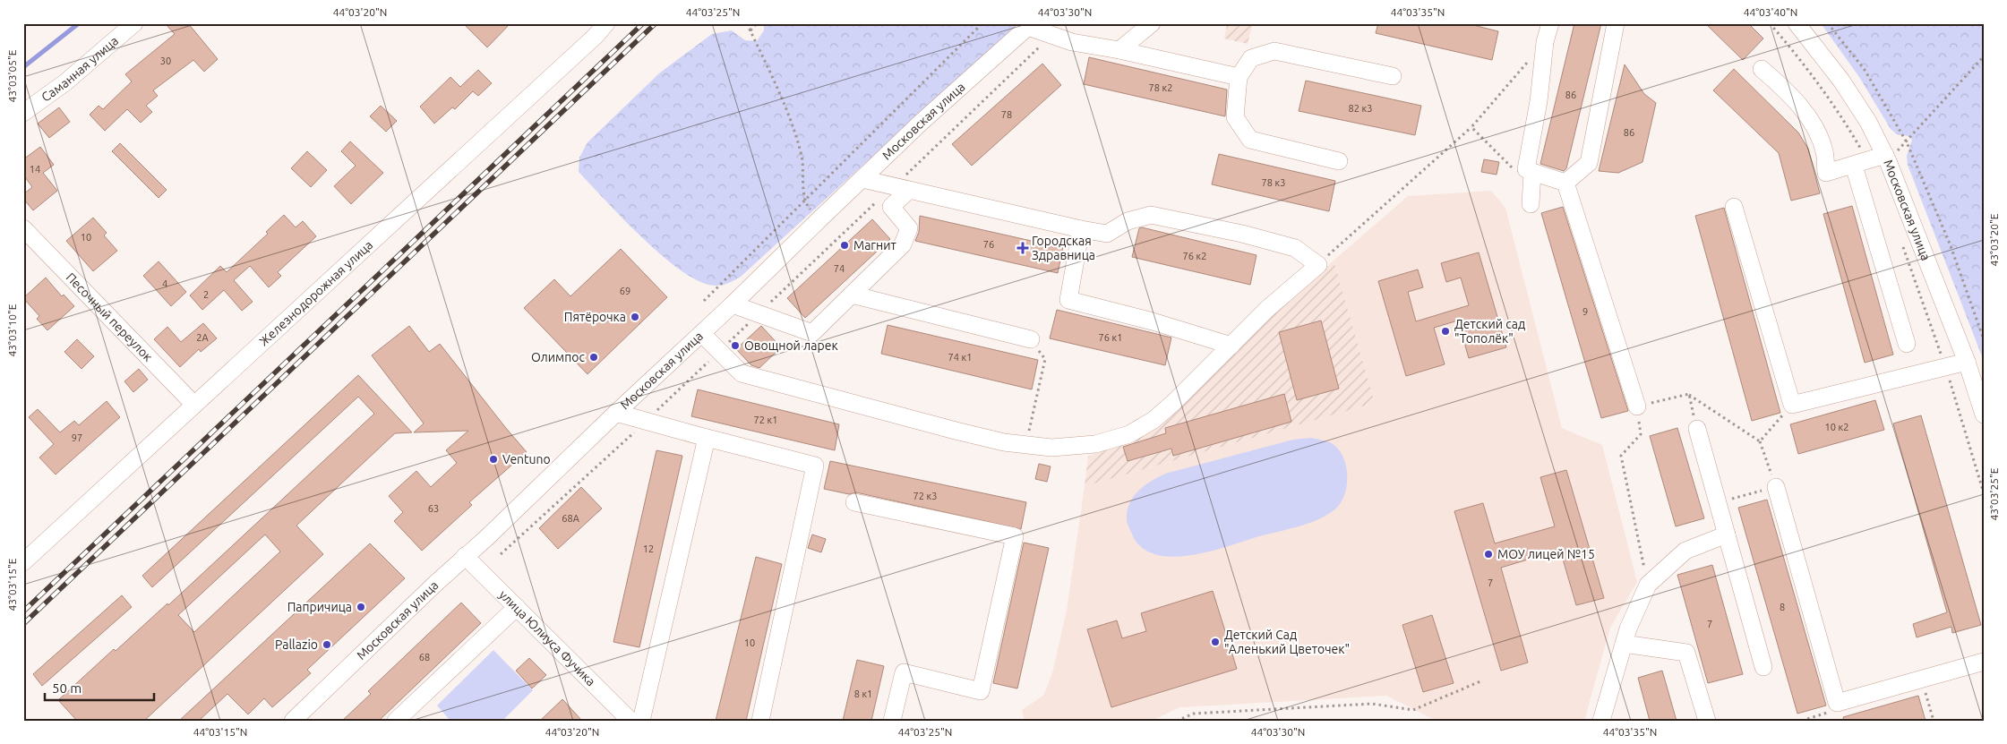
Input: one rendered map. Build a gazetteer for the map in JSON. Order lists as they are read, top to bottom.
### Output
{
  "streets": {
    "street": [
      "Саманная улица",
      "Московская улица",
      "Железнодорожная улица",
      "Песочный переулок",
      "улица Юлиуса Фучика"
    ]
  },
  "crossings": [
    ["Московская улица", "улица Юлиуса Фучика"],
    ["Железнодорожная улица", "Песочный переулок"]
  ],
  "places": {
    "other": [
      "Магнит",
      "Пятёрочка",
      "Детский сад \"Тополёк\"",
      "Овощной ларек",
      "Олимпос",
      "Ventuno",
      "МОУ лицей №15",
      "Папричица",
      "Детский Сад \"Аленький Цветочек\"",
      "Pallazio"
    ],
    "health": ["Городская Здравница"]
  },
  "house_numbers": [
    "30",
    "78 к2",
    "86",
    "82 к3",
    "78",
    "86",
    "14",
    "78 к3",
    "10",
    "76",
    "76 к2",
    "74",
    "4",
    "69",
    "2",
    "9",
    "2А",
    "76 к1",
    "74 к1",
    "72 к1",
    "10 к2",
    "97",
    "72 к3",
    "63",
    "68А",
    "12",
    "7",
    "8",
    "7",
    "10",
    "68",
    "8 к1"
  ],
  "scale_bar": "50 m",
  "coordinates": [
    "44°03'20\"N",
    "44°03'25\"N",
    "44°03'30\"N",
    "44°03'35\"N",
    "44°03'40\"N",
    "43°03'05\"E",
    "43°03'20\"E",
    "43°03'10\"E",
    "43°03'25\"E",
    "43°03'15\"E",
    "44°03'15\"N"
  ]
}
